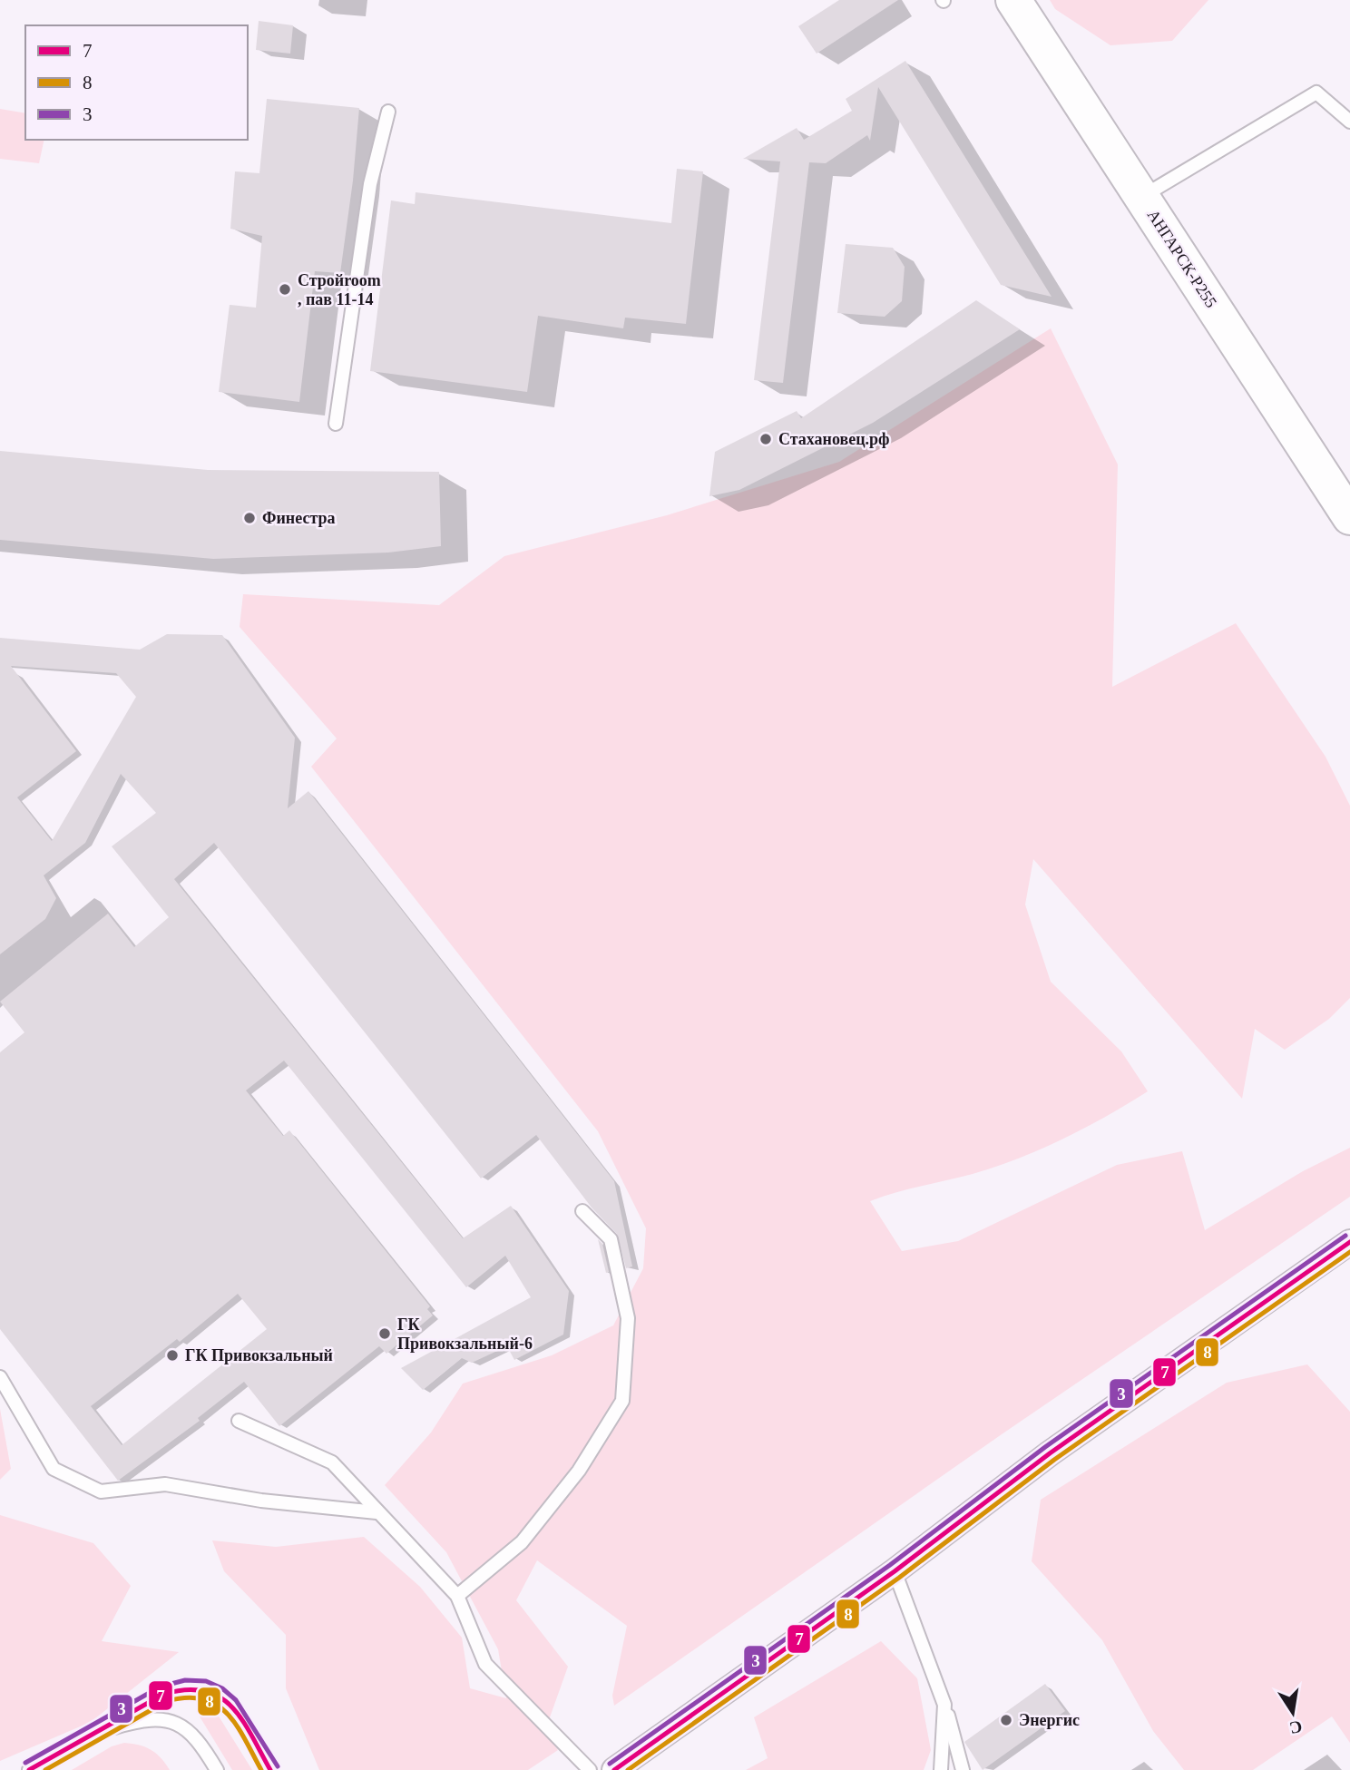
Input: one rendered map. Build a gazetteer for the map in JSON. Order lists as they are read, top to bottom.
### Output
{
  "streets": {
    "main road": ["АНГАРСК-Р255"]
  },
  "places": [
    "Стройroom , пав 11-14",
    "Стахановец.рф",
    "Финестра",
    "ГК Привокзальный-6",
    "ГК Привокзальный",
    "Энергис"
  ],
  "lines": ["transit line 3", "transit line 7", "transit line 8"],
  "legend": ["7", "8", "3"],
  "north": "bottom"
}
